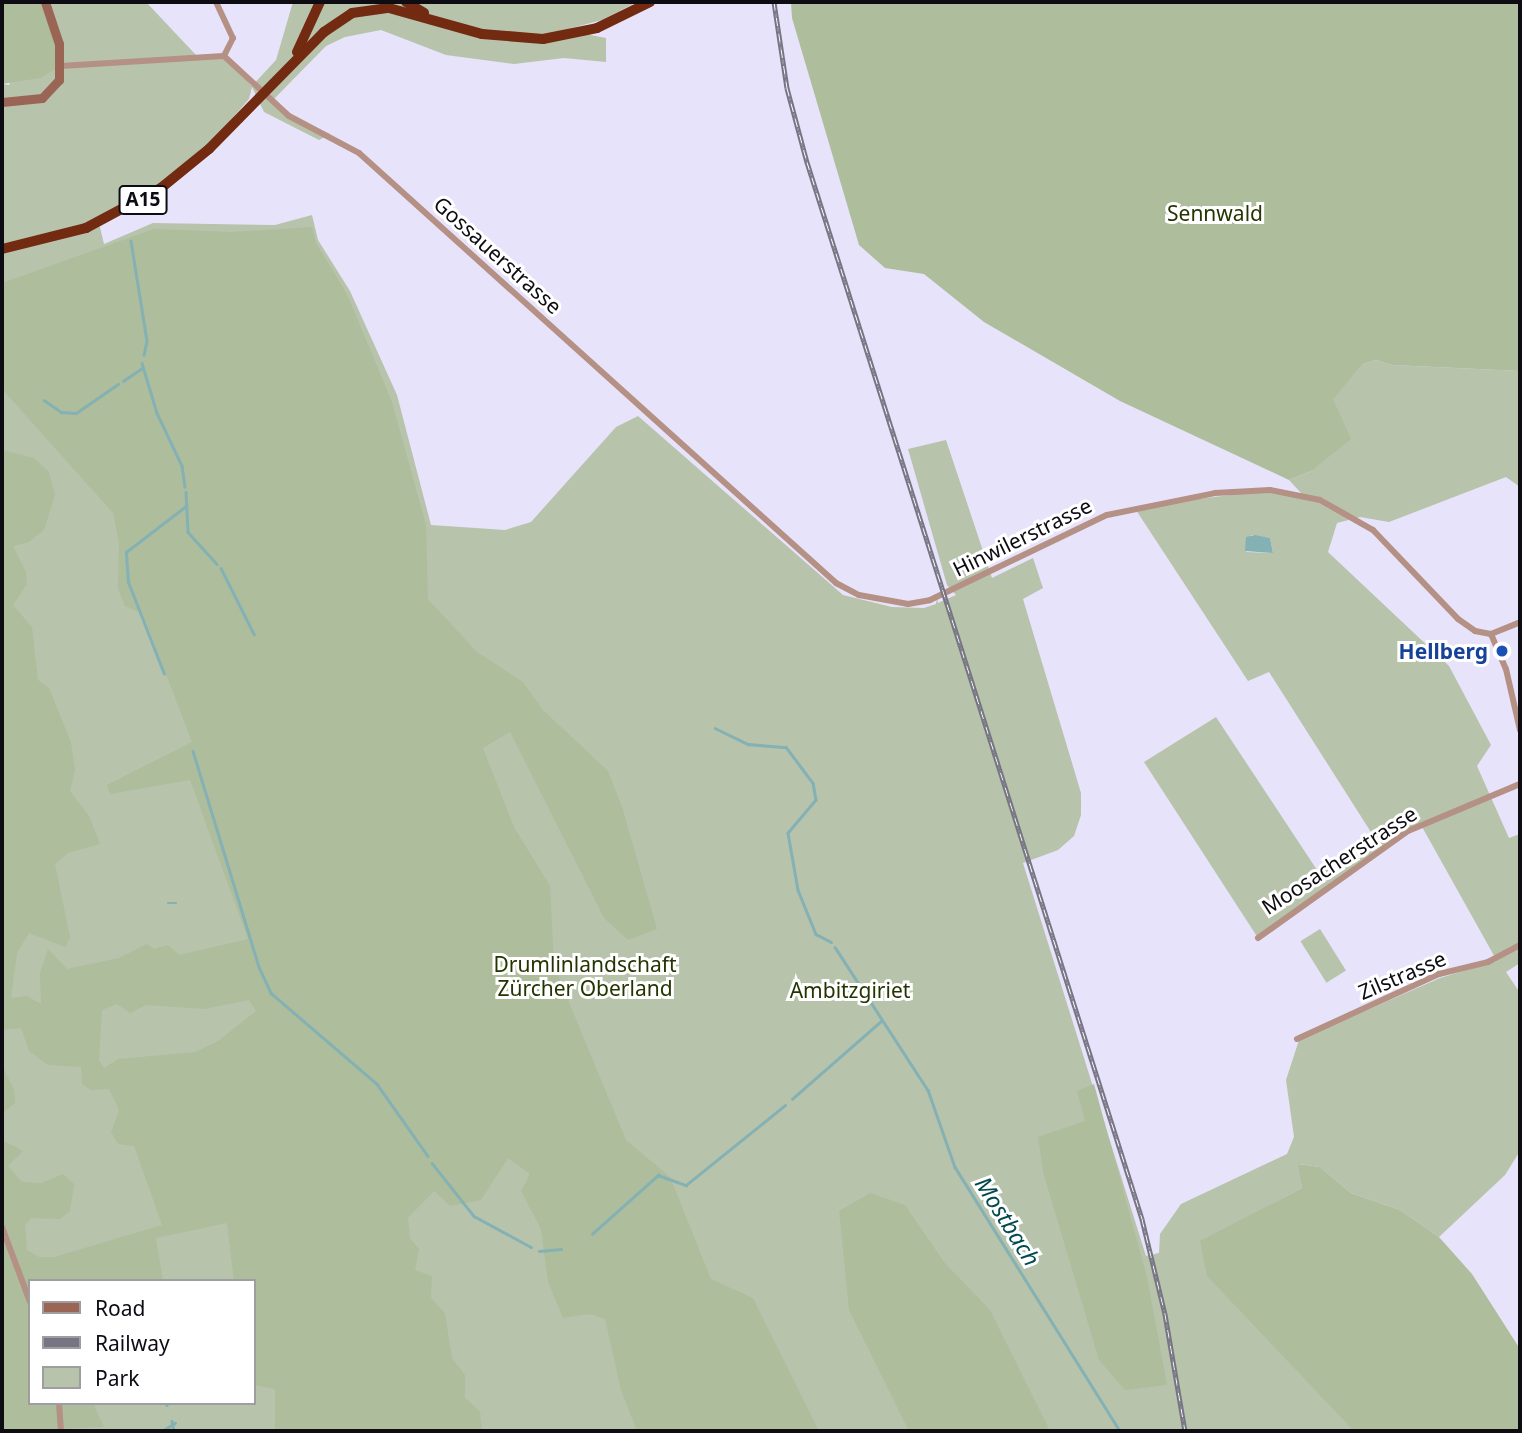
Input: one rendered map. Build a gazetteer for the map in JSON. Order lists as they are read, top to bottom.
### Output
{
  "streets": {
    "highway": ["A15"],
    "street": [
      "Gossauerstrasse",
      "Hinwilerstrasse",
      "Moosacherstrasse",
      "Zilstrasse"
    ]
  },
  "crossings": [
    ["Gossauerstrasse", "Hinwilerstrasse"]
  ],
  "water": ["Mostbach"],
  "parks": ["Sennwald", "Drumlinlandschaft Zürcher Oberland", "Ambitzgiriet"],
  "places": ["Hellberg"],
  "legend": ["Road", "Railway", "Park"]
}
